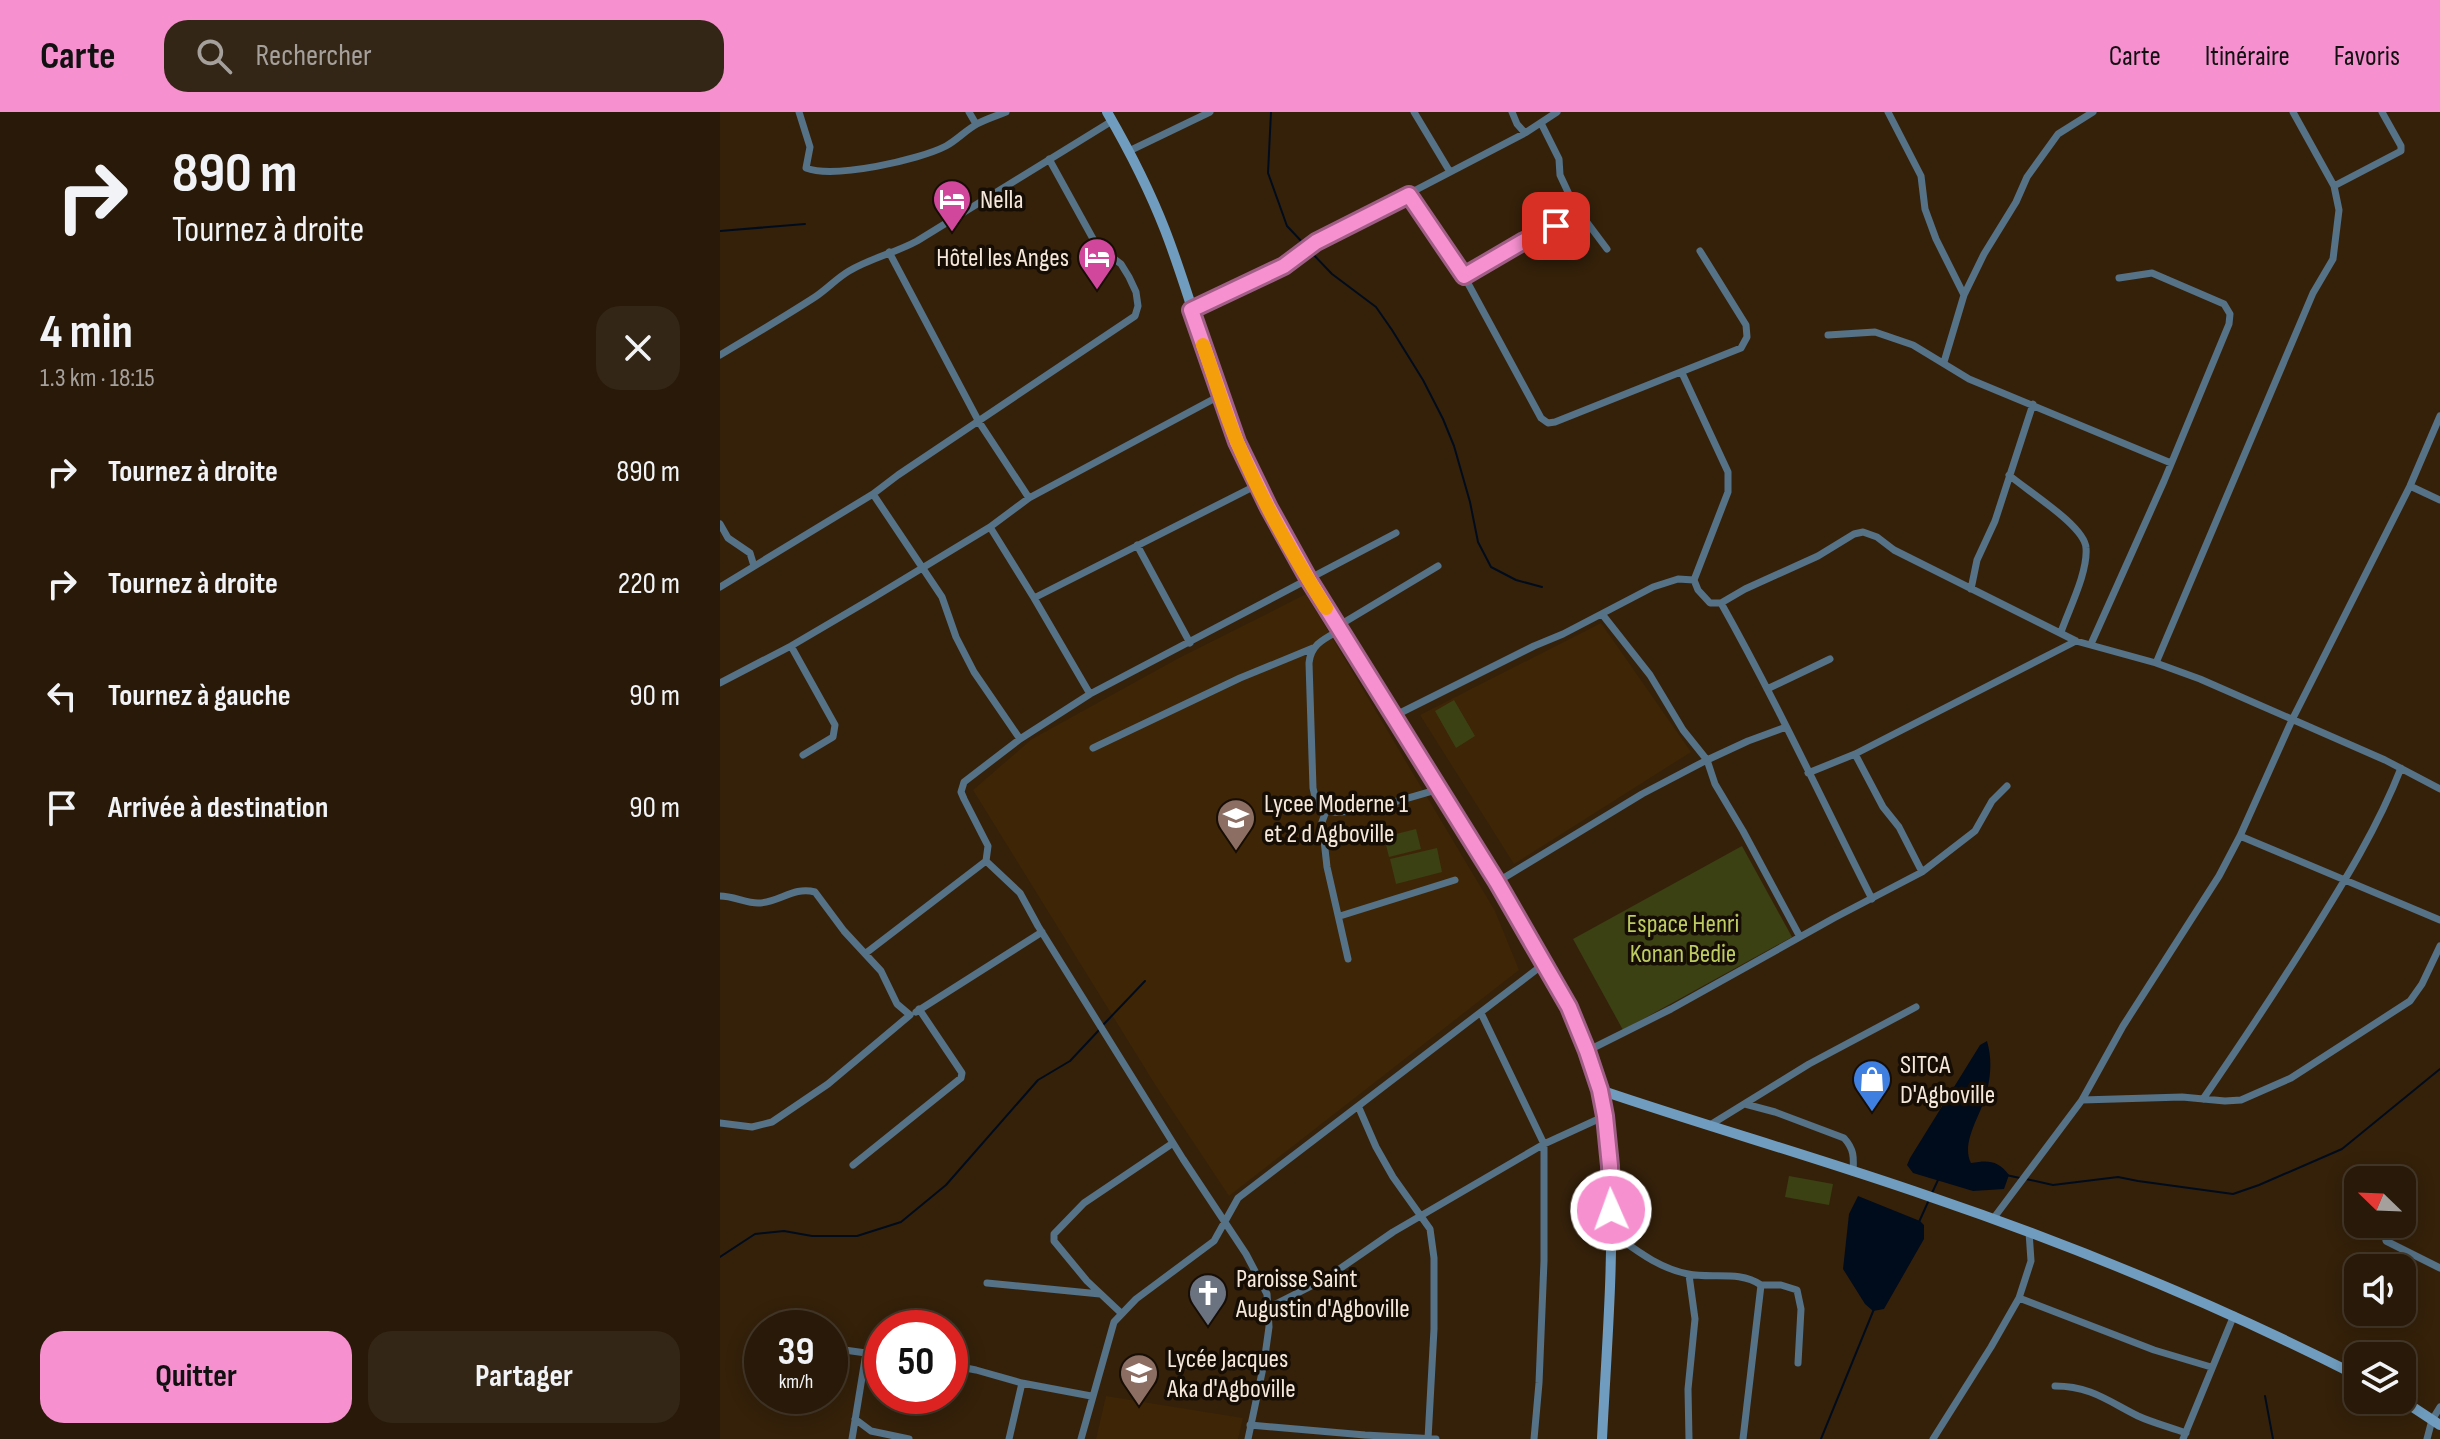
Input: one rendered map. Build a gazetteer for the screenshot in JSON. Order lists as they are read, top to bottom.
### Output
{
  "parks": ["Espace Henri Konan Bedie"],
  "places": {
    "hotel": ["Nella", "Hôtel les Anges"],
    "school or university": ["Lycee Moderne 1 et 2 d Agboville", "Lycée Jacques Aka d'Agboville"],
    "shop": ["SITCA D'Agboville"],
    "church": ["Paroisse Saint Augustin d'Agboville"]
  },
  "north": "top left",
  "page": {
    "header": "Carte",
    "search": "Rechercher",
    "nav": ["Carte", "Itinéraire", "Favoris"],
    "turn": ["890 m", "Tournez à droite"],
    "heading": ["4 min", "1.3 km · 18:15"],
    "list": [
      {
        "name": "Tournez à droite",
        "value": "890 m"
      },
      {
        "name": "Tournez à droite",
        "value": "220 m"
      },
      {
        "name": "Tournez à gauche",
        "value": "90 m"
      },
      {
        "name": "Arrivée à destination",
        "value": "90 m"
      }
    ],
    "speed": "39 km/h",
    "limit": "50",
    "buttons": ["Quitter", "Partager"]
  }
}
